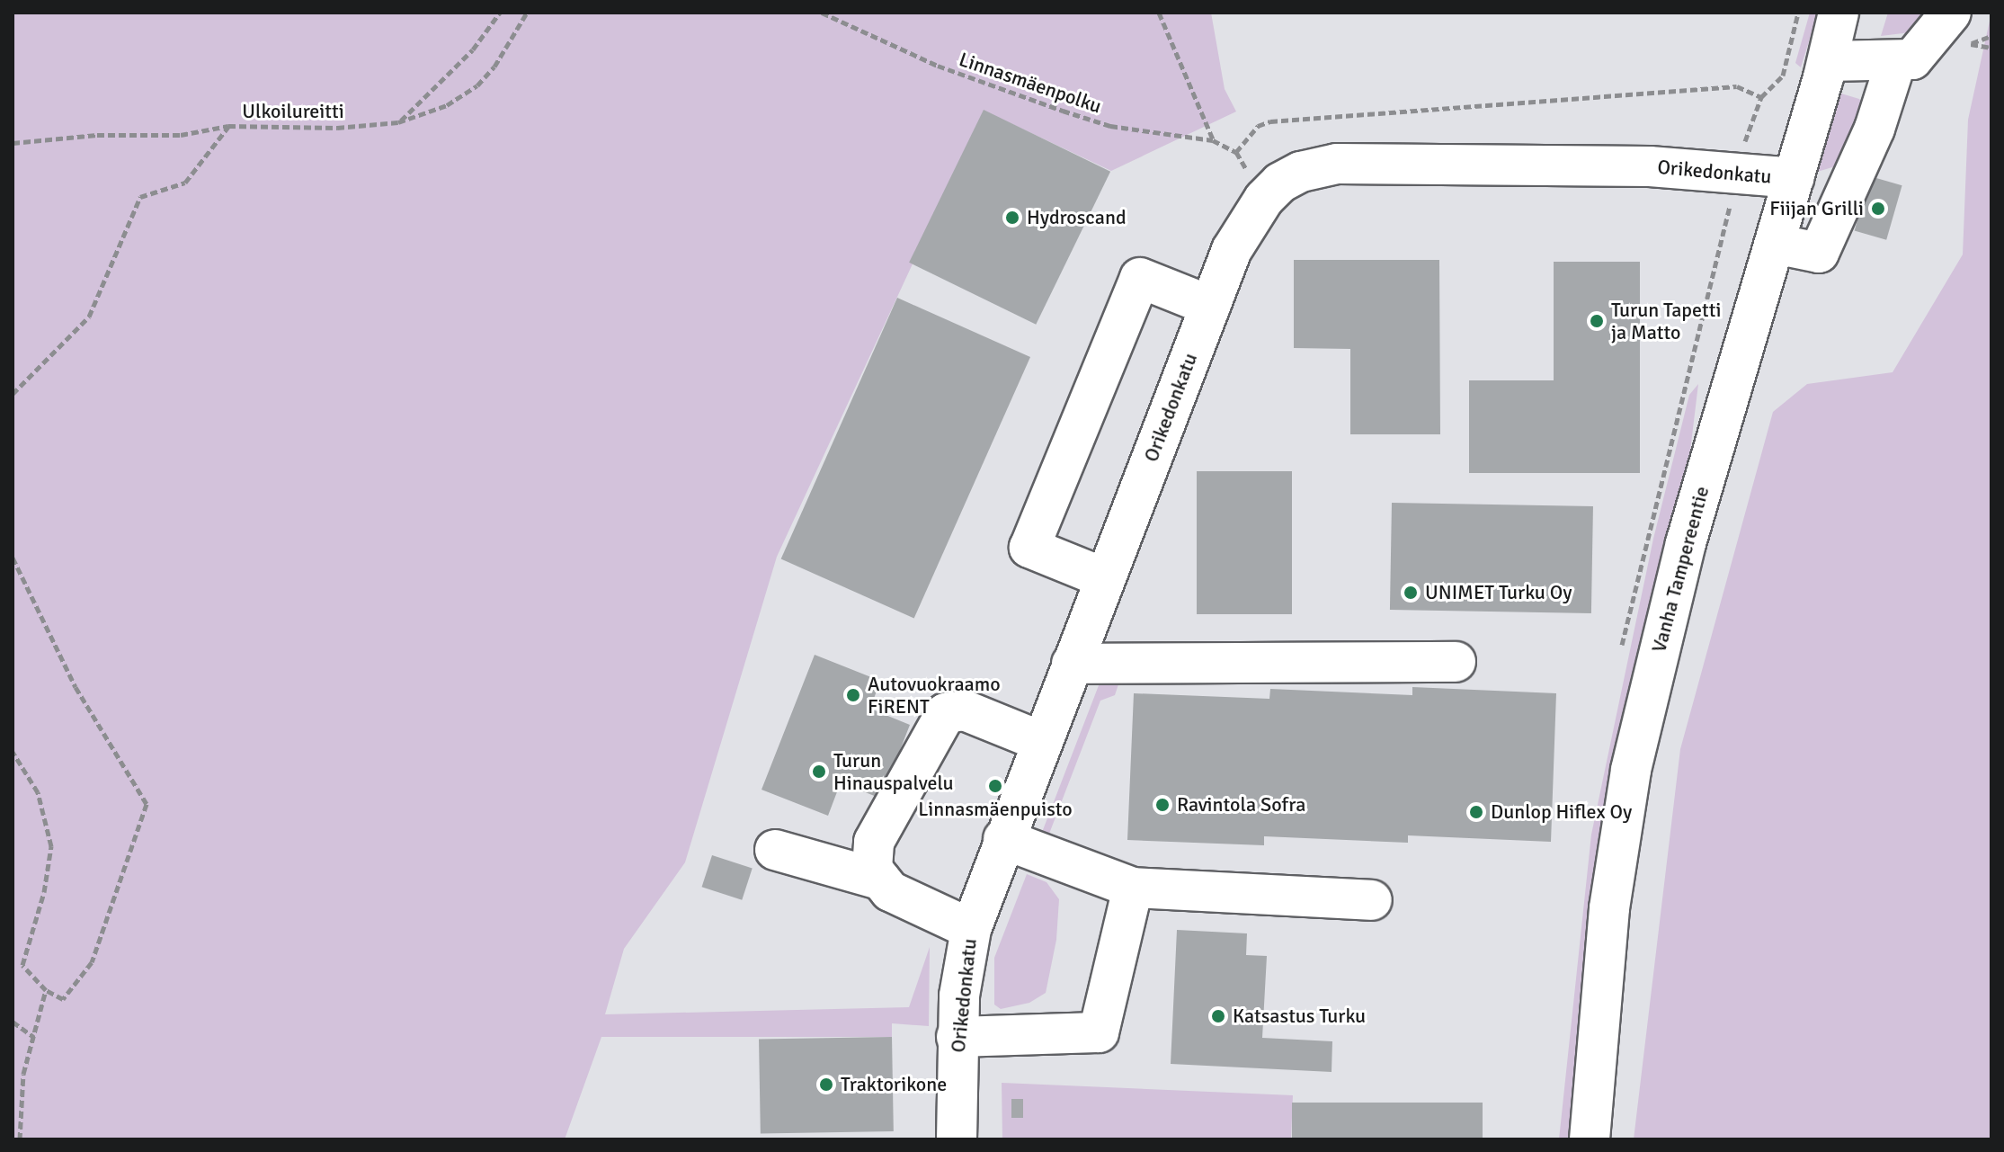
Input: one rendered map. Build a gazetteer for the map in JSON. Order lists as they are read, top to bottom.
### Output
{
  "streets": {
    "street": ["Orikedonkatu", "Vanha Tampereentie"],
    "path": ["Linnasmäenpolku", "Ulkoilureitti"]
  },
  "crossings": [
    ["Orikedonkatu", "Vanha Tampereentie"]
  ],
  "places": [
    "Fiijan Grilli",
    "Hydroscand",
    "Turun Tapetti ja Matto",
    "UNIMET Turku Oy",
    "Autovuokraamo FiRENT",
    "Turun Hinauspalvelu",
    "Linnasmäenpuisto",
    "Ravintola Sofra",
    "Dunlop Hiflex Oy",
    "Katsastus Turku",
    "Traktorikone"
  ]
}
